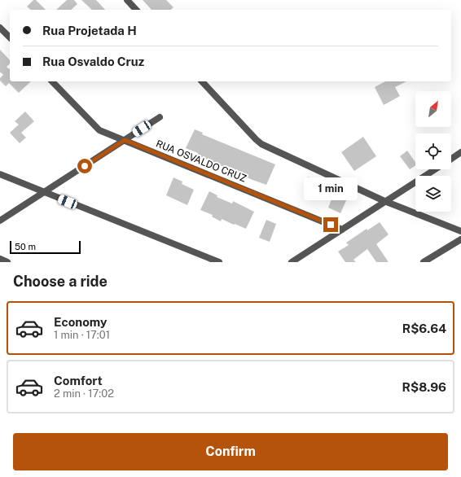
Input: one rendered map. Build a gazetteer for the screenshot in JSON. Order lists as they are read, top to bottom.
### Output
{
  "streets": {
    "street": ["RUA OSVALDO CRUZ"]
  },
  "scale_bar": "50 m",
  "north": "top right",
  "page": {
    "banner": ["Rua Projetada H", "Rua Osvaldo Cruz"],
    "bubble": "1 min",
    "scale": "50 m",
    "heading": "Choose a ride",
    "list": [
      {
        "name": "Economy",
        "note": "1 min · 17:01",
        "value": "R$6.64"
      },
      {
        "name": "Comfort",
        "note": "2 min · 17:02",
        "value": "R$8.96"
      }
    ],
    "buttons": "Confirm"
  }
}
